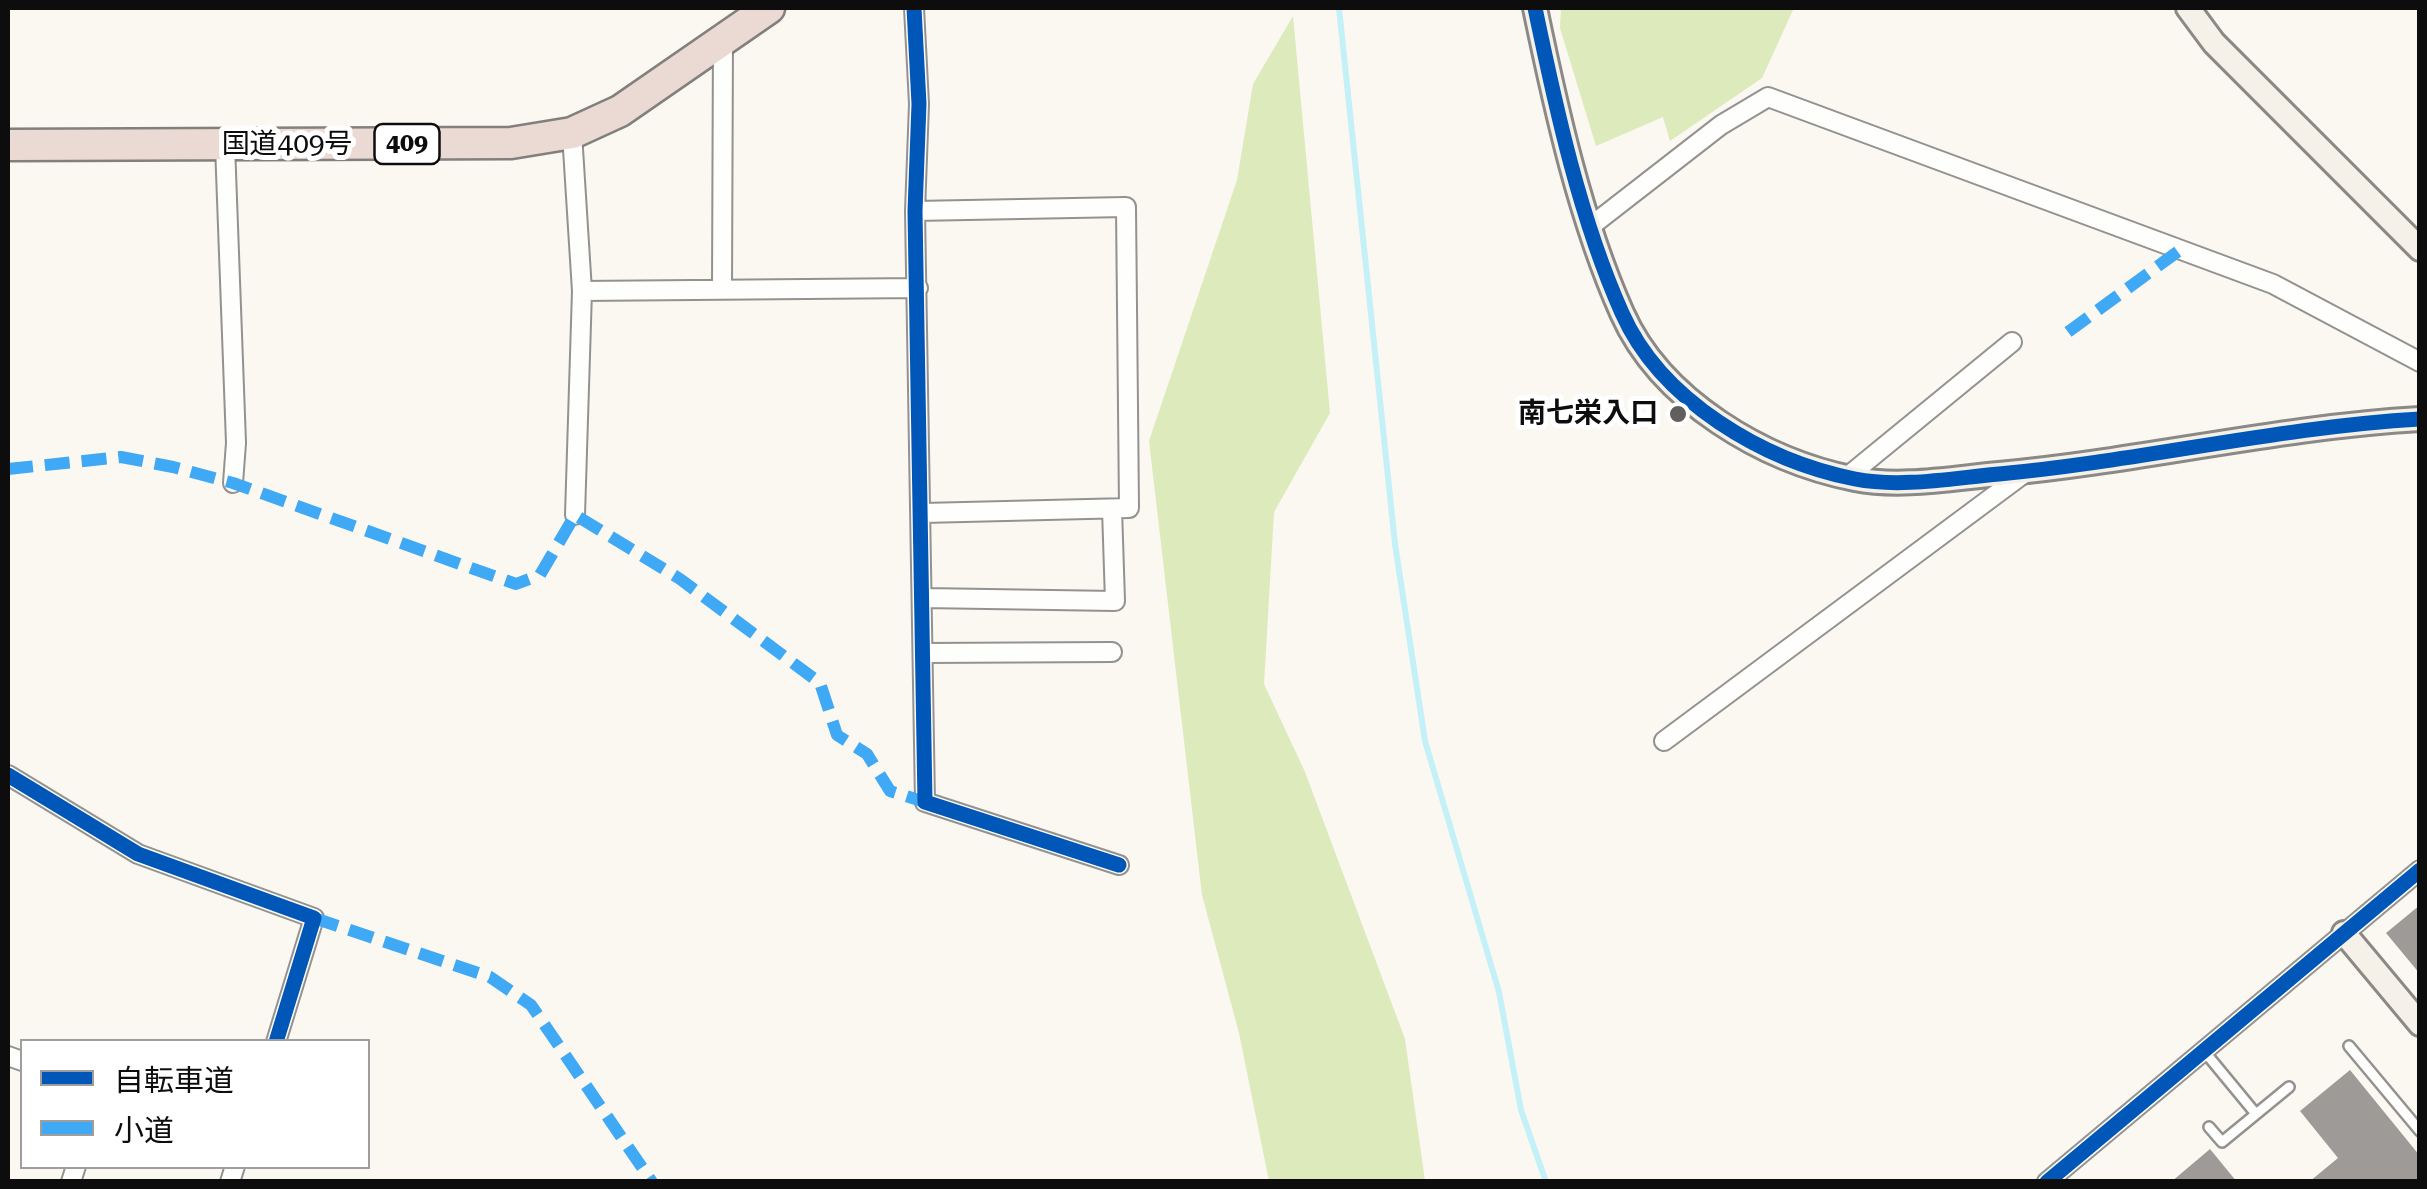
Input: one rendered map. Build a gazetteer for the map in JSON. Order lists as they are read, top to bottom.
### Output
{
  "streets": {
    "highway": ["409", "国道409号"]
  },
  "places": ["南七栄入口"],
  "legend": ["自転車道", "小道"]
}
